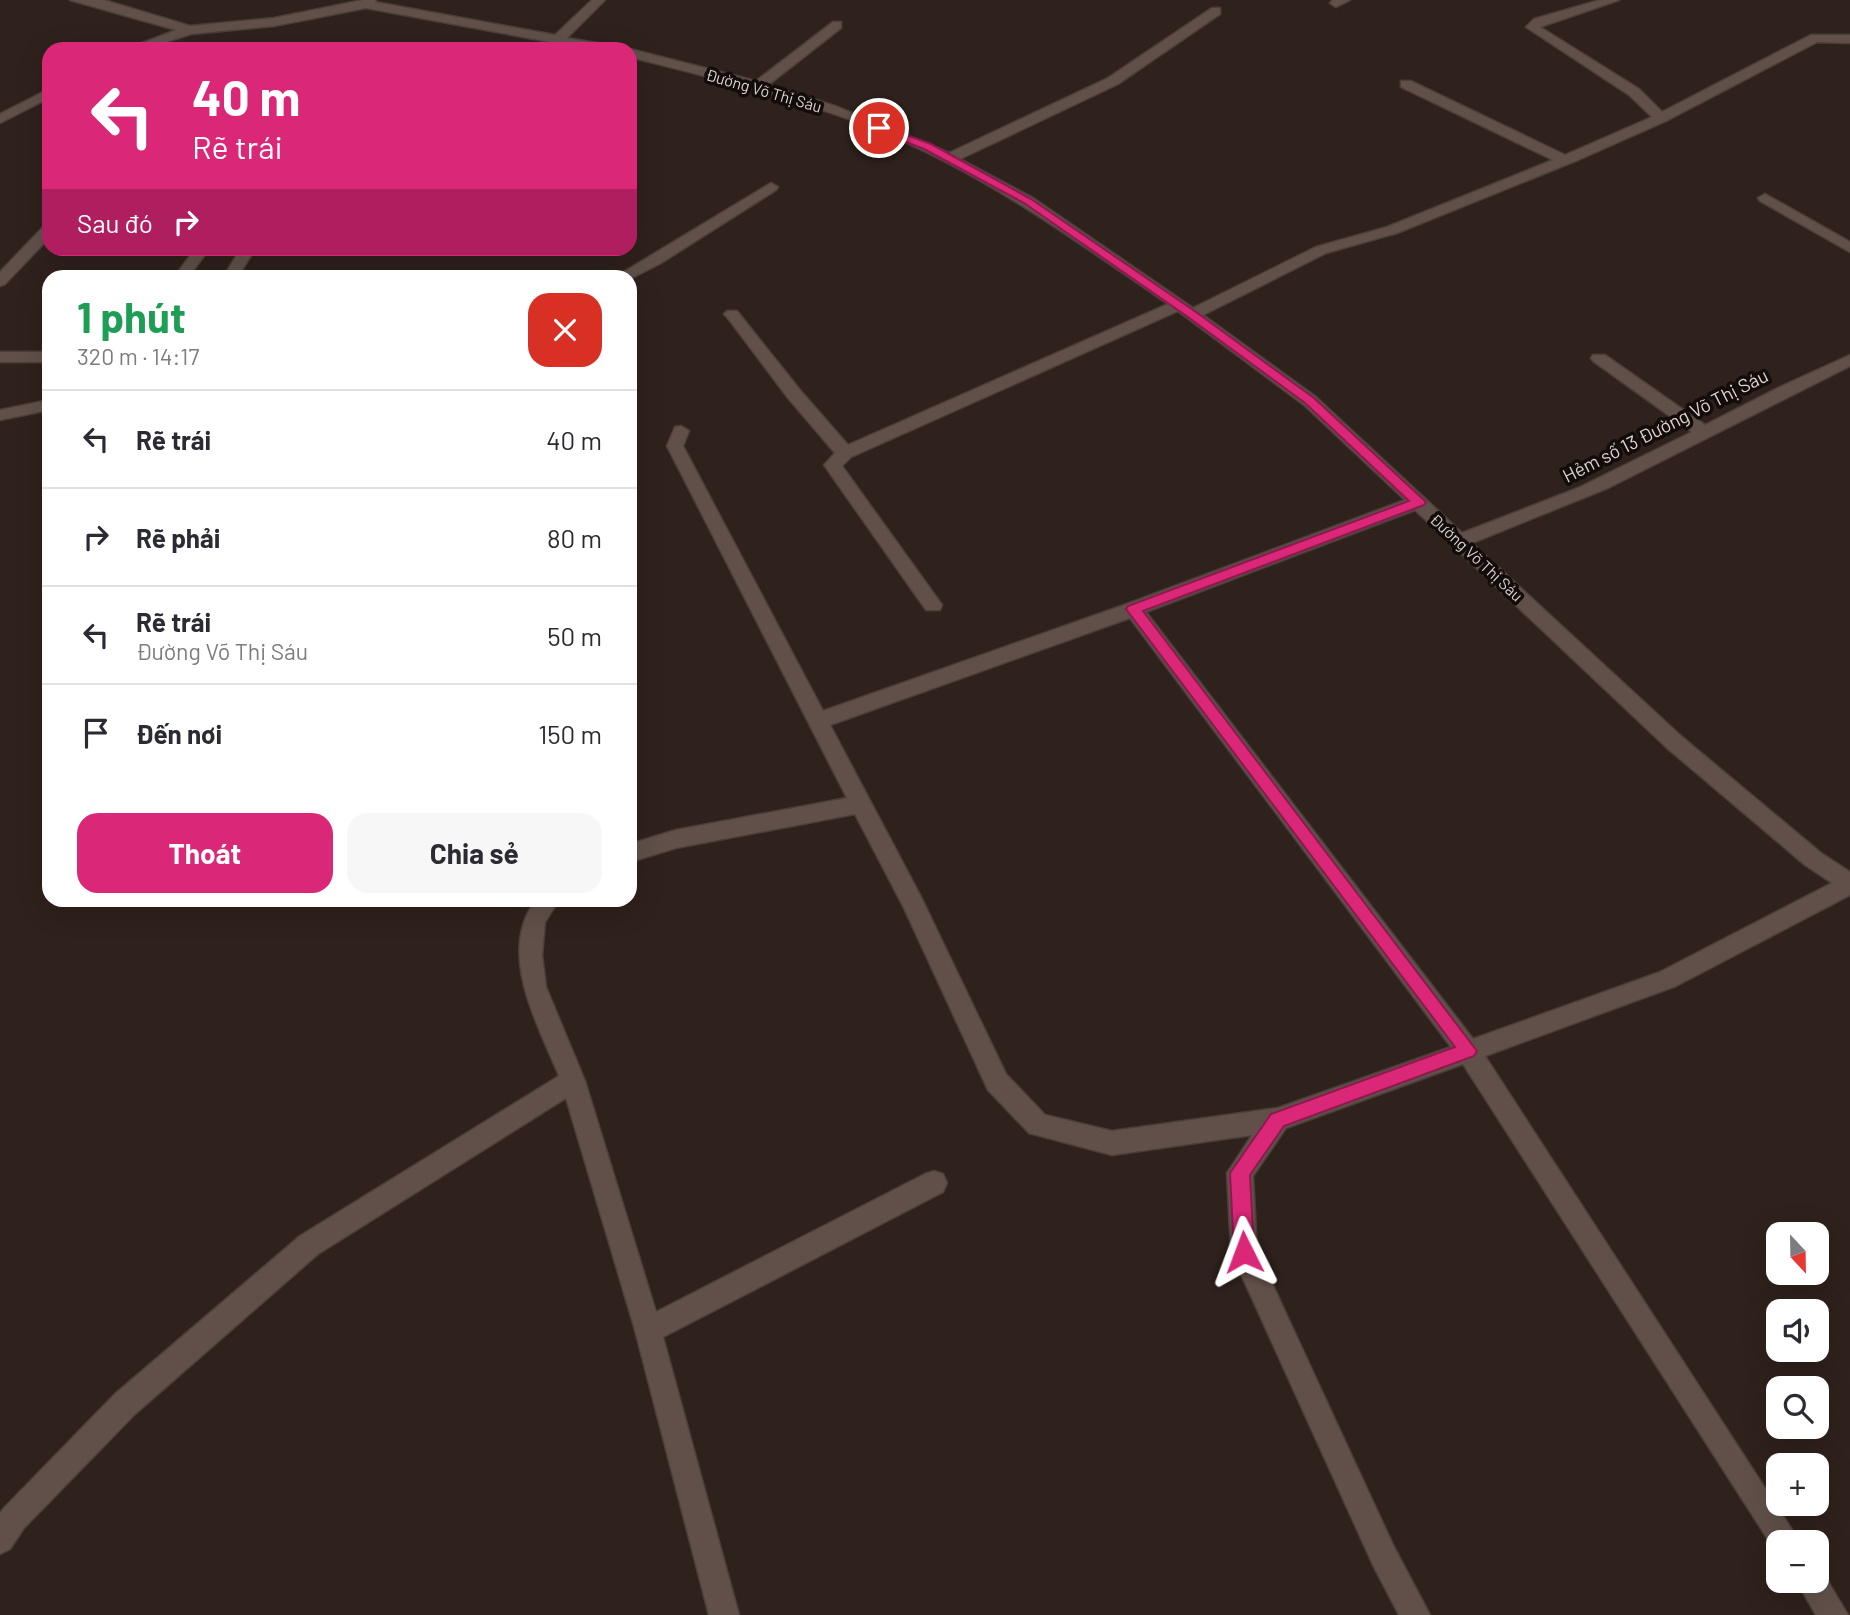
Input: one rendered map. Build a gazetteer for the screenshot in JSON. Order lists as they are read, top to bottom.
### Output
{
  "streets": {
    "street": ["Đường Võ Thị Sáu", "Hẻm số 13 Đường Võ Thị Sáu"]
  },
  "crossings": [
    ["Đường Võ Thị Sáu", "Hẻm số 13 Đường Võ Thị Sáu"]
  ],
  "north": "bottom",
  "page": {
    "turn": ["40 m", "Rẽ trái"],
    "then": "Sau đó",
    "heading": ["1 phút", "320 m · 14:17"],
    "list": [
      {
        "name": "Rẽ trái",
        "value": "40 m"
      },
      {
        "name": "Rẽ phải",
        "value": "80 m"
      },
      {
        "name": "Rẽ trái",
        "note": "Đường Võ Thị Sáu",
        "value": "50 m"
      },
      {
        "name": "Đến nơi",
        "value": "150 m"
      }
    ],
    "buttons": ["Thoát", "Chia sẻ"],
    "map_buttons": ["+", "−"]
  }
}
